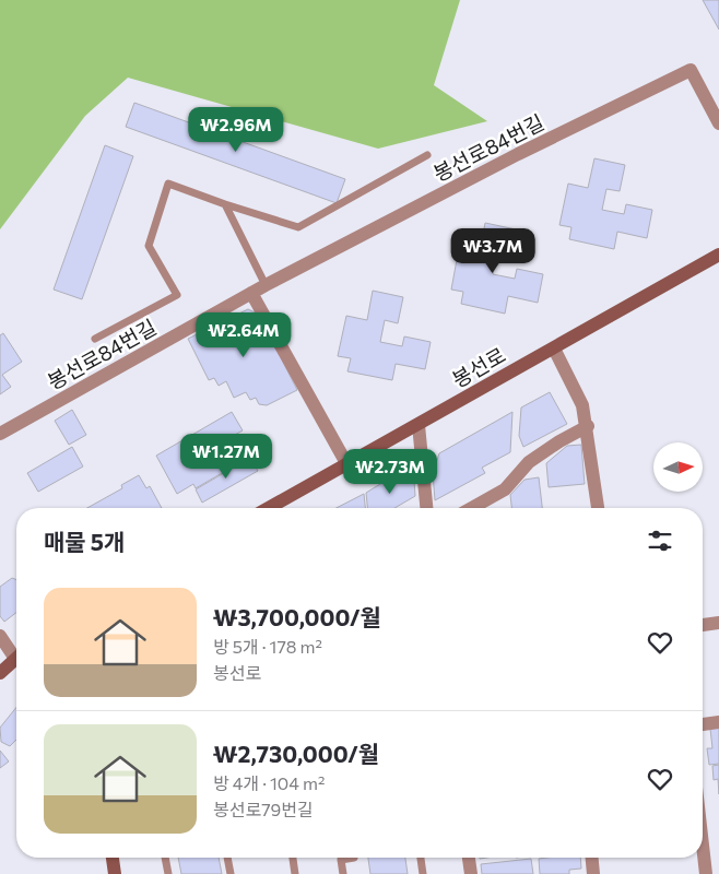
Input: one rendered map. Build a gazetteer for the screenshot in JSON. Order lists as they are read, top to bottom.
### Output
{
  "streets": {
    "main road": ["봉선로"],
    "street": ["봉선로84번길"]
  },
  "north": "right",
  "page": {
    "price": [
      "₩2.96M",
      "₩3.7M",
      "₩2.64M",
      "₩1.27M",
      "₩2.73M"
    ],
    "heading": "매물 5개",
    "list": [
      {
        "name": "₩3,700,000/월",
        "note": "방 5개 · 178 m² · 봉선로"
      },
      {
        "name": "₩2,730,000/월",
        "note": "방 4개 · 104 m² · 봉선로79번길"
      }
    ]
  }
}
